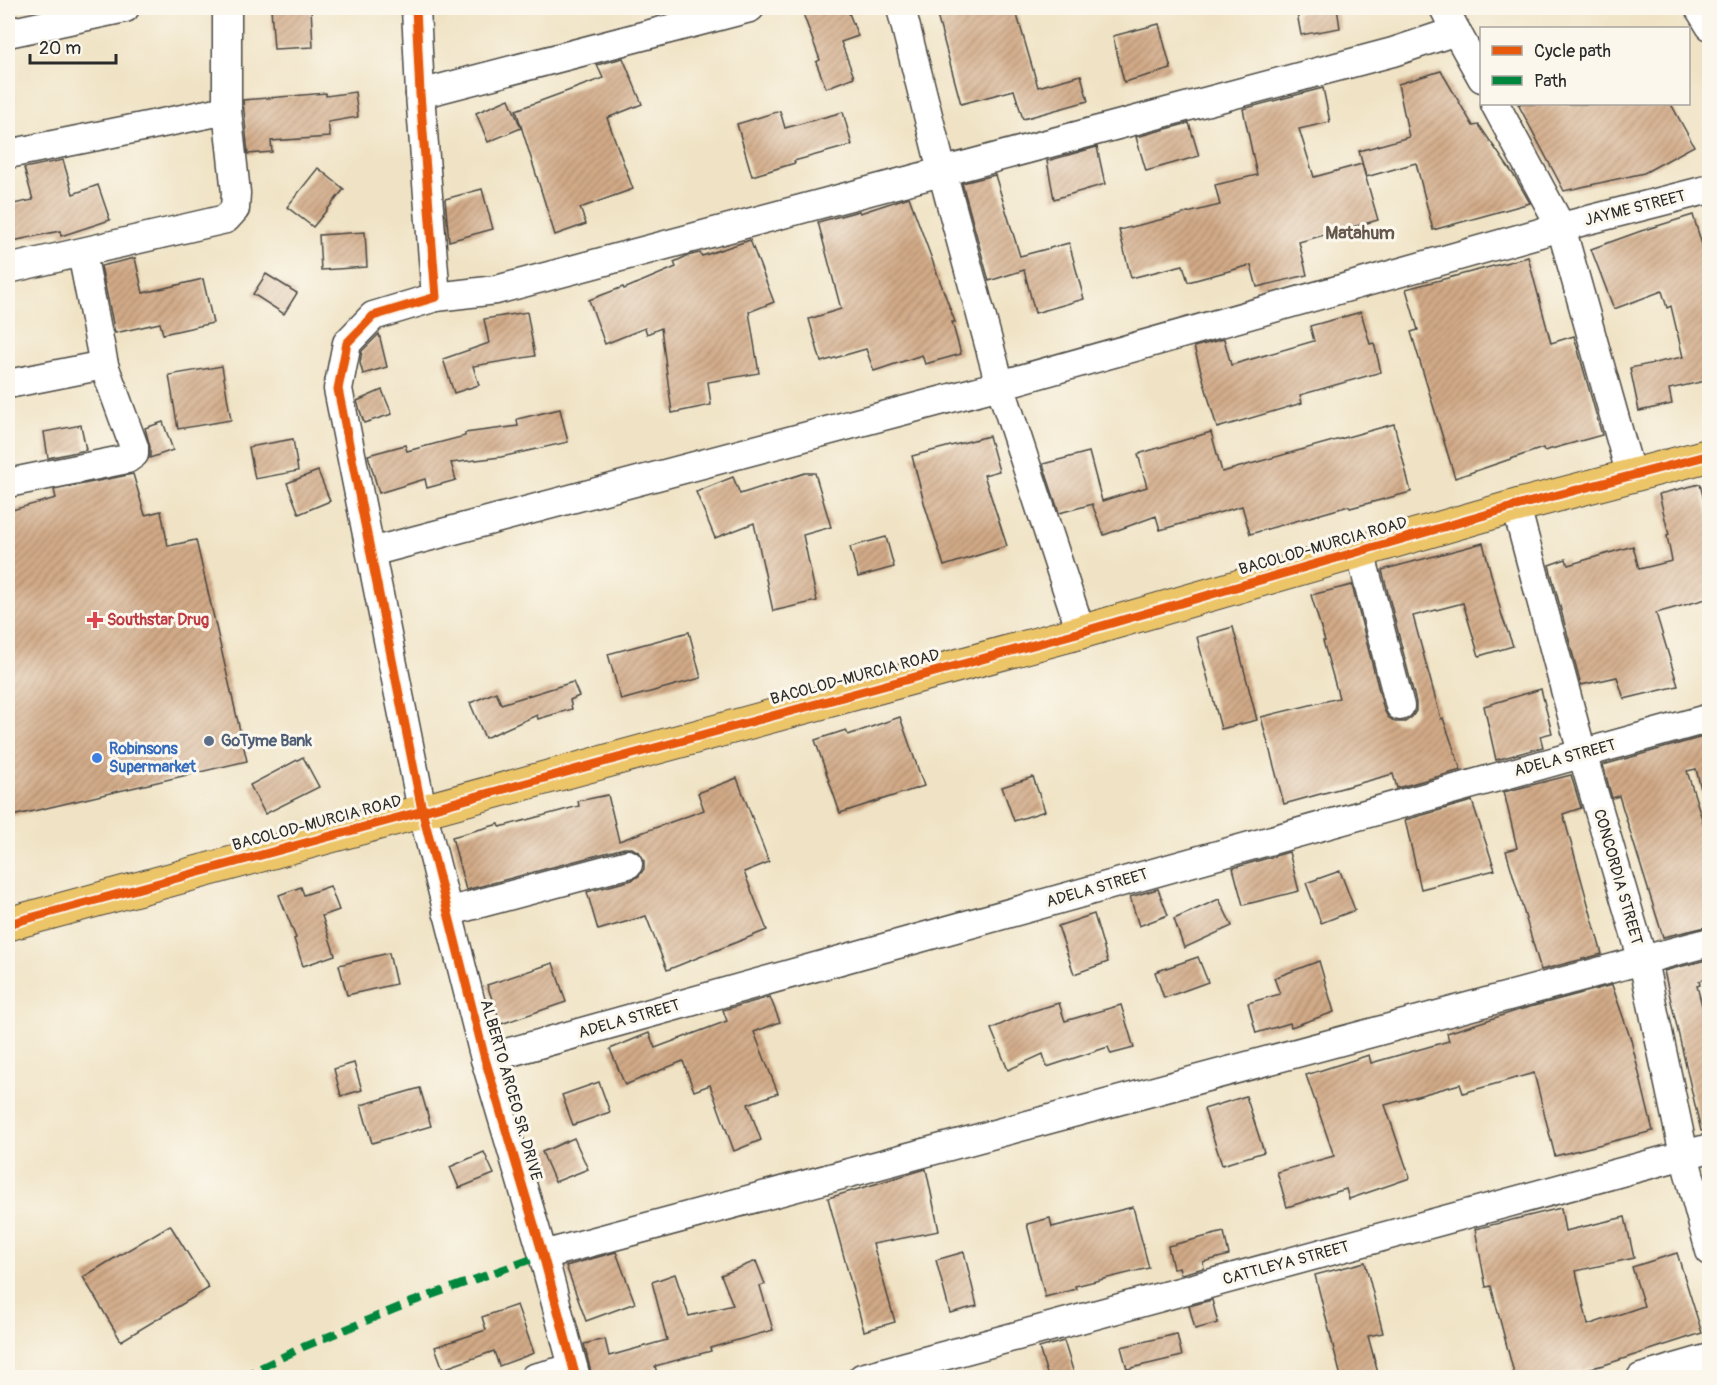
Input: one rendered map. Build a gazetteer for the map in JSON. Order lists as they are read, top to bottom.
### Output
{
  "streets": {
    "main road": ["BACOLOD-MURCIA ROAD"],
    "street": [
      "JAYME STREET",
      "ADELA STREET",
      "CONCORDIA STREET",
      "ALBERTO ARCEO SR. DRIVE",
      "CATTLEYA STREET"
    ]
  },
  "crossings": [
    ["JAYME STREET", "ALBERTO ARCEO SR. DRIVE"],
    ["BACOLOD-MURCIA ROAD", "CONCORDIA STREET"],
    ["BACOLOD-MURCIA ROAD", "ALBERTO ARCEO SR. DRIVE"],
    ["ADELA STREET", "CONCORDIA STREET"],
    ["ADELA STREET", "ALBERTO ARCEO SR. DRIVE"],
    ["CONCORDIA STREET", "CATTLEYA STREET"]
  ],
  "districts": ["Matahum"],
  "places": {
    "health": ["Southstar Drug"],
    "other": ["GoTyme Bank", "Robinsons Supermarket"]
  },
  "legend": ["Cycle path", "Path"],
  "scale_bar": "20 m"
}
